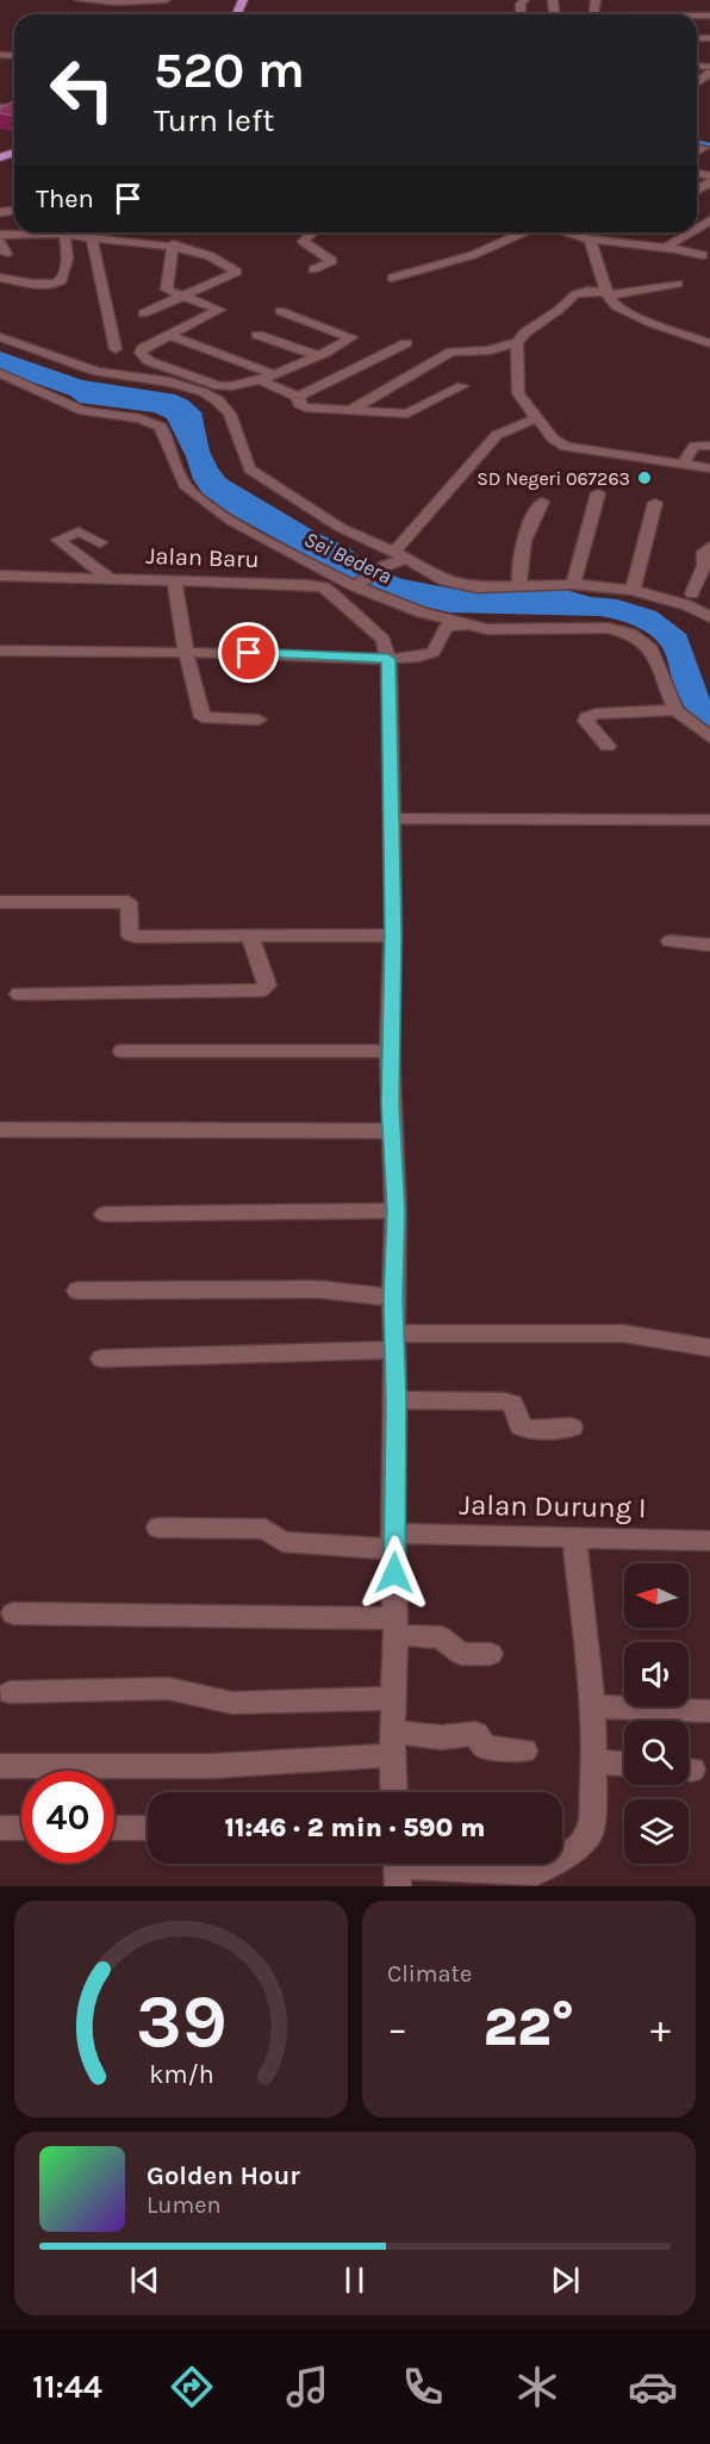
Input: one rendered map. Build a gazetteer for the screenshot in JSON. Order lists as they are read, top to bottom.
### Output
{
  "streets": {
    "street": ["Jalan Baru", "Jalan Durung I"]
  },
  "water": ["Sei Bedera"],
  "places": ["SD Negeri 067263"],
  "north": "left",
  "page": {
    "turn": ["520 m", "Turn left"],
    "then": "Then",
    "limit": "40",
    "trip": "11:46 · 2 min · 590 m",
    "tile": "Climate",
    "heat": ["−", "22°", "+"],
    "song": ["Golden Hour", "Lumen"],
    "tabs": "11:44",
    "gauge": ["39", "km/h"]
  }
}
